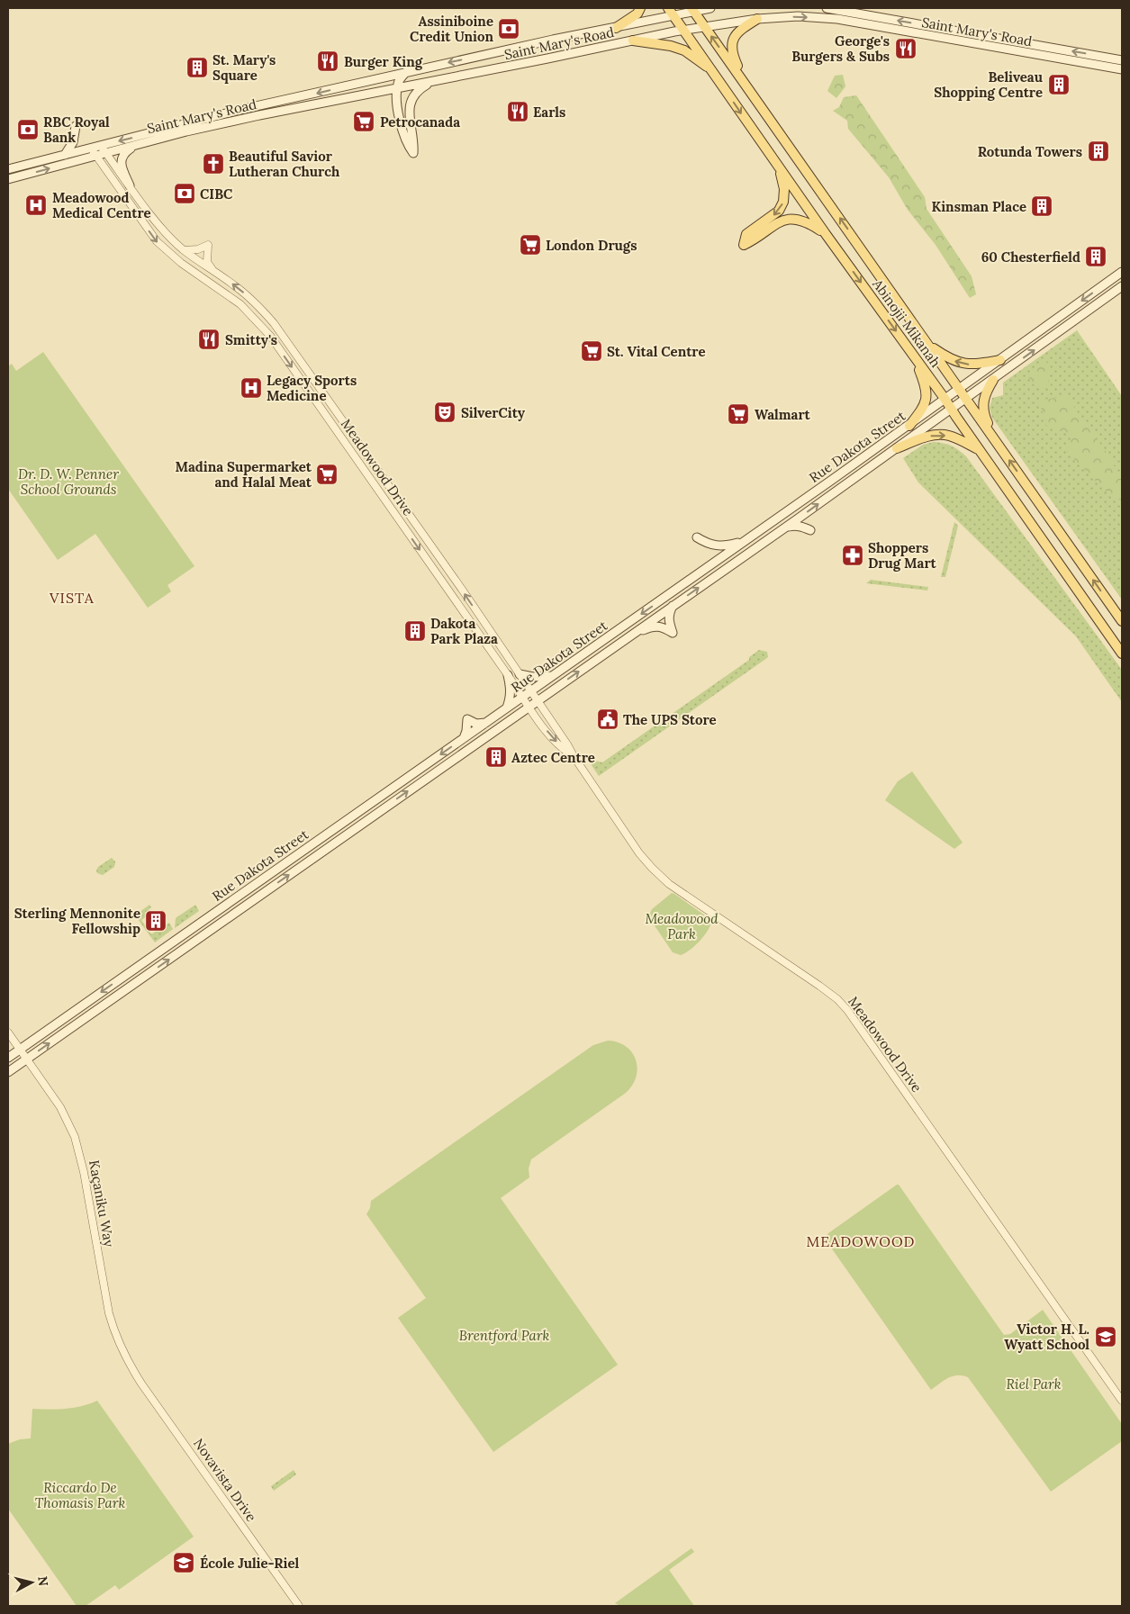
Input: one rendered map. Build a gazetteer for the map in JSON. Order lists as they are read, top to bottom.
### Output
{
  "streets": {
    "main road": ["Saint Mary's Road", "Abinojii Mikanah", "Rue Dakota Street"],
    "street": ["Meadowood Drive", "Kaçaniku Way", "Novavista Drive"]
  },
  "crossings": [
    ["Saint Mary's Road", "Abinojii Mikanah"],
    ["Saint Mary's Road", "Meadowood Drive"],
    ["Abinojii Mikanah", "Rue Dakota Street"],
    ["Rue Dakota Street", "Meadowood Drive"],
    ["Rue Dakota Street", "Kaçaniku Way"],
    ["Kaçaniku Way", "Novavista Drive"]
  ],
  "districts": ["VISTA", "MEADOWOOD"],
  "parks": [
    "Dr. D. W. Penner School Grounds",
    "Meadowood Park",
    "Brentford Park",
    "Riel Park",
    "Riccardo De Thomasis Park"
  ],
  "places": {
    "bank": ["Assiniboine Credit Union", "RBC Royal Bank", "CIBC"],
    "restaurant": [
      "George's Burgers & Subs",
      "Burger King",
      "Earls",
      "Smitty's"
    ],
    "building": [
      "St. Mary's Square",
      "Beliveau Shopping Centre",
      "Rotunda Towers",
      "Kinsman Place",
      "60 Chesterfield",
      "Dakota Park Plaza",
      "Aztec Centre",
      "Sterling Mennonite Fellowship"
    ],
    "supermarket": [
      "Petrocanada",
      "London Drugs",
      "St. Vital Centre",
      "Walmart",
      "Madina Supermarket and Halal Meat"
    ],
    "church": ["Beautiful Savior Lutheran Church"],
    "hospital": ["Meadowood Medical Centre", "Legacy Sports Medicine"],
    "theatre": ["SilverCity"],
    "pharmacy": ["Shoppers Drug Mart"],
    "public building": ["The UPS Store"],
    "school or university": ["Victor H. L. Wyatt School", "École Julie-Riel"]
  },
  "north": "right"
}
